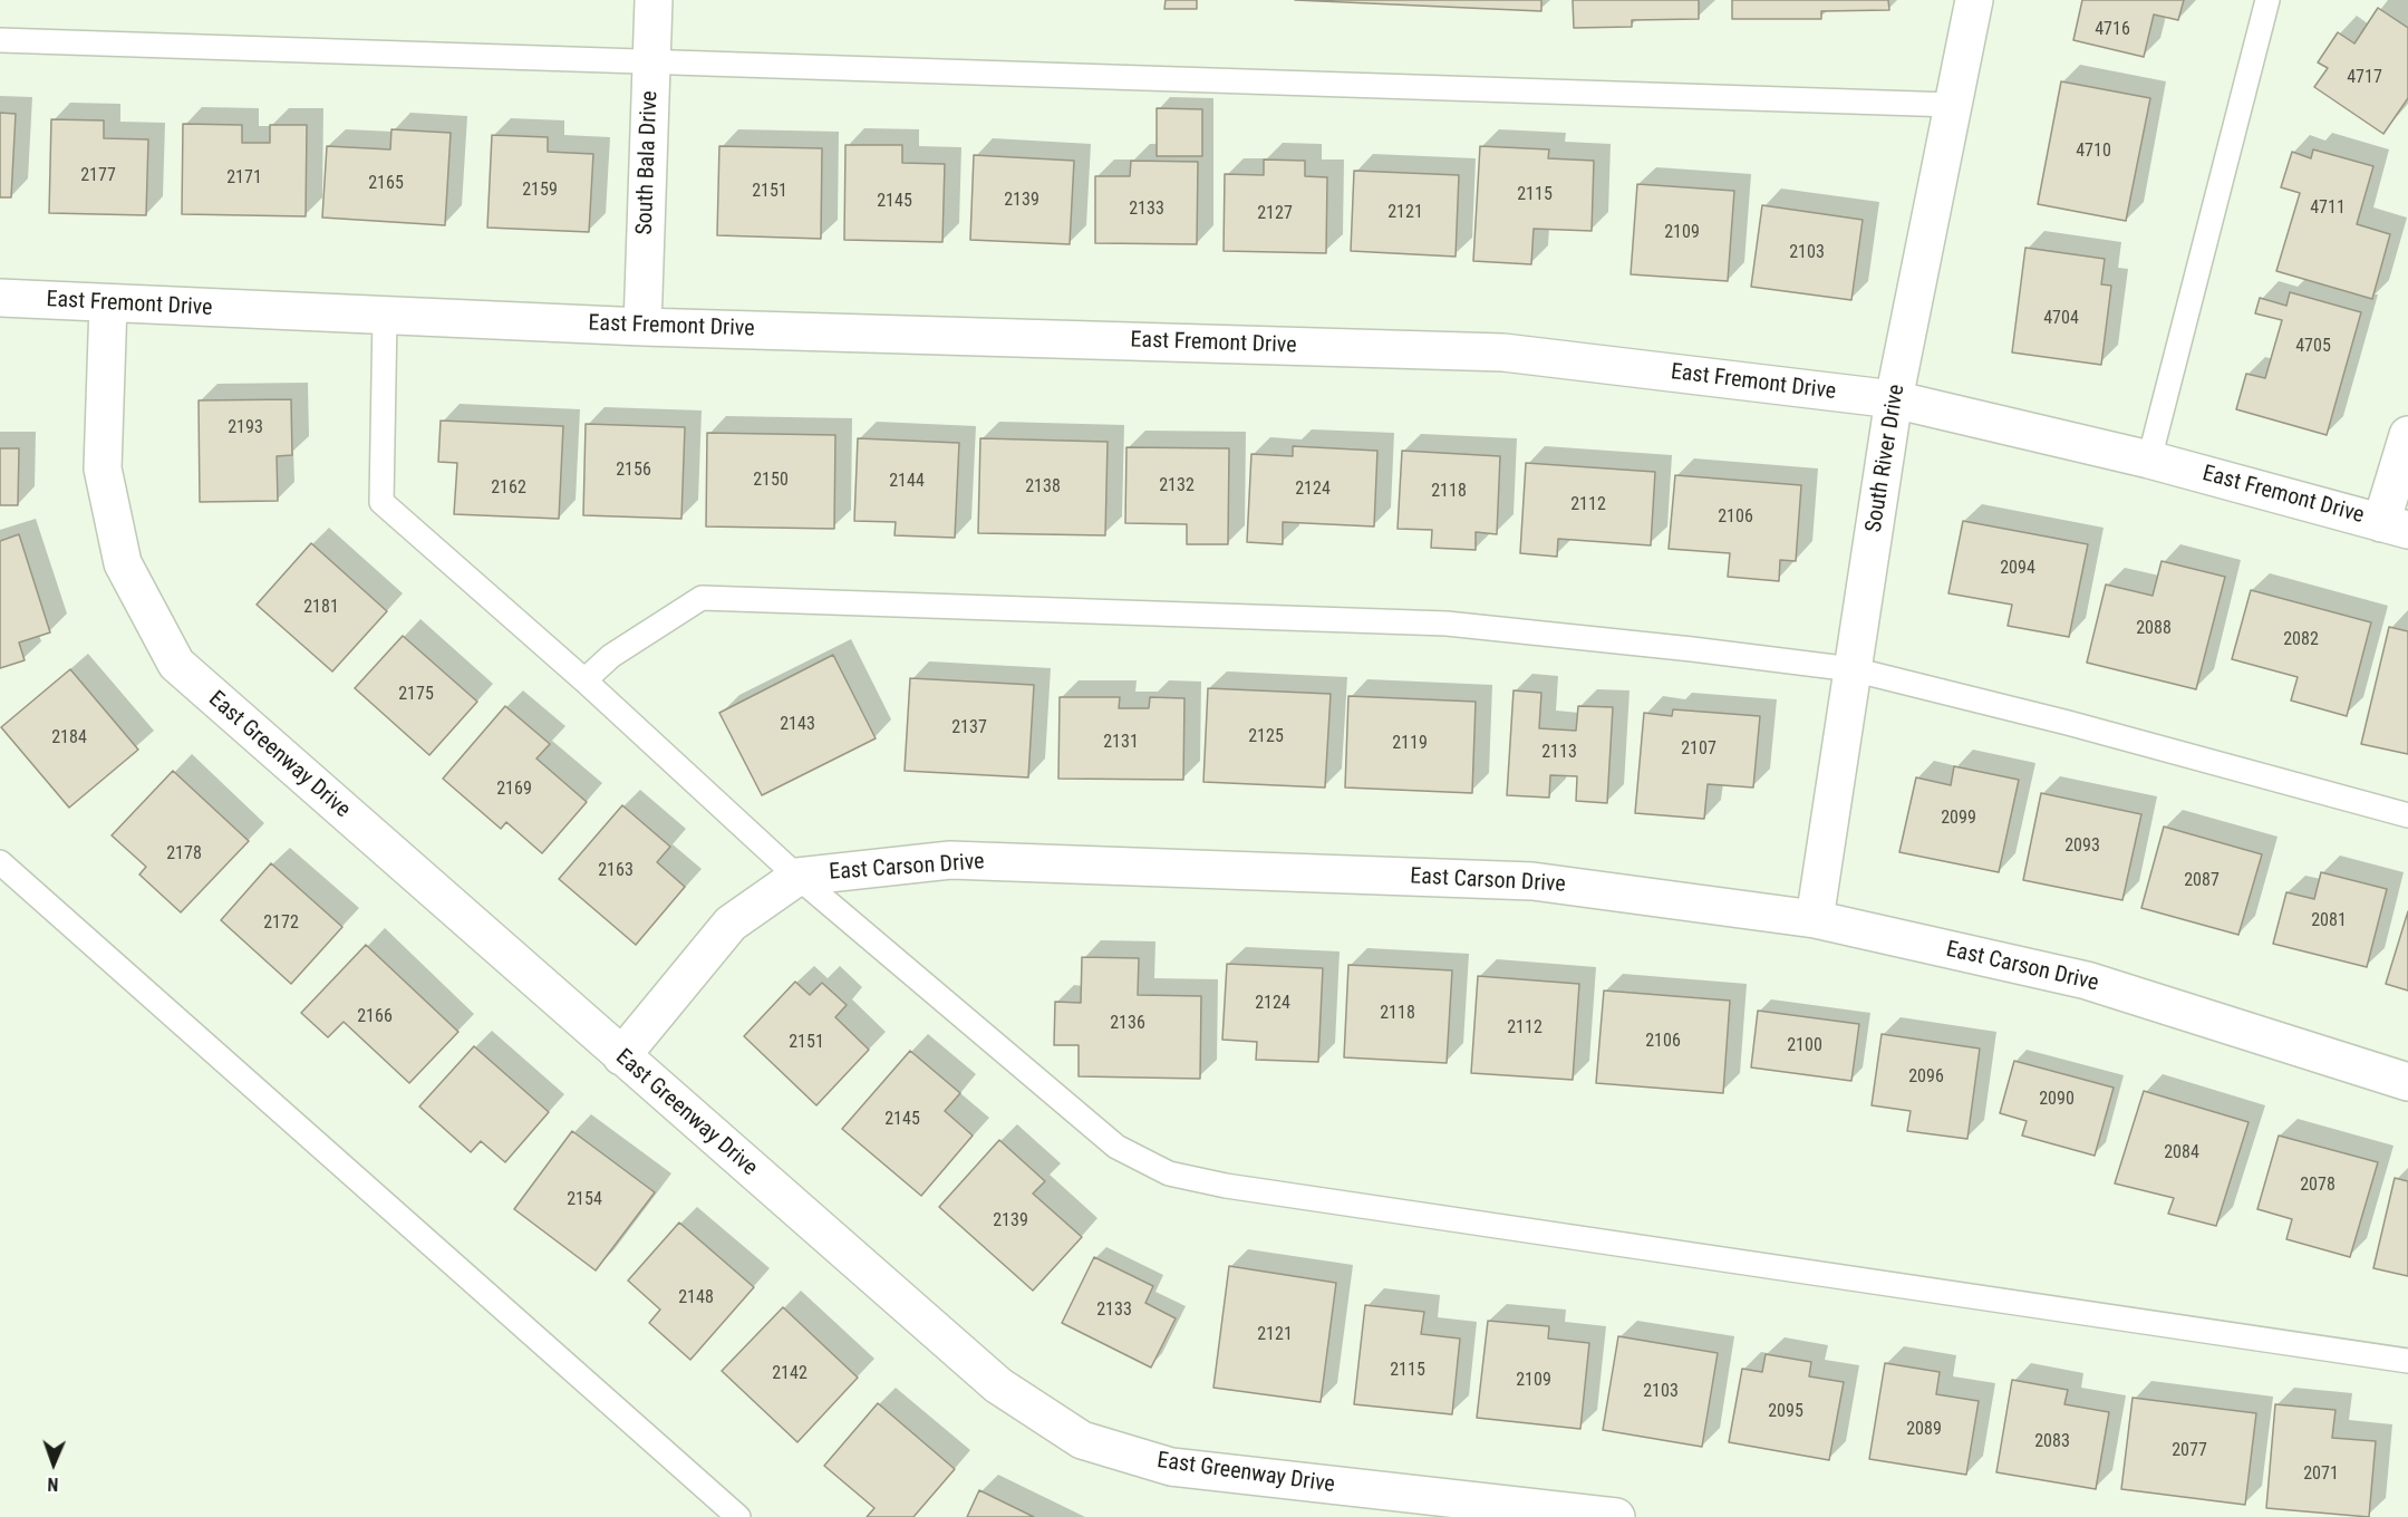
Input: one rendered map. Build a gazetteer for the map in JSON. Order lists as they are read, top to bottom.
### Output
{
  "streets": {
    "street": [
      "South Bala Drive",
      "East Fremont Drive",
      "South River Drive",
      "East Greenway Drive",
      "East Carson Drive"
    ]
  },
  "crossings": [
    ["South Bala Drive", "East Fremont Drive"],
    ["East Fremont Drive", "South River Drive"],
    ["East Fremont Drive", "East Greenway Drive"],
    ["South River Drive", "East Carson Drive"],
    ["East Greenway Drive", "East Carson Drive"]
  ],
  "house_numbers": [
    "4716",
    "4717",
    "4710",
    "2177",
    "2171",
    "2165",
    "2159",
    "2151",
    "2115",
    "2139",
    "2145",
    "4711",
    "2133",
    "2121",
    "2127",
    "2109",
    "2103",
    "4704",
    "4705",
    "2193",
    "2156",
    "2150",
    "2144",
    "2132",
    "2138",
    "2162",
    "2124",
    "2118",
    "2112",
    "2106",
    "2094",
    "2181",
    "2088",
    "2082",
    "2175",
    "2143",
    "2137",
    "2125",
    "2184",
    "2131",
    "2119",
    "2107",
    "2113",
    "2169",
    "2099",
    "2093",
    "2178",
    "2163",
    "2087",
    "2081",
    "2172",
    "2124",
    "2118",
    "2166",
    "2136",
    "2112",
    "2106",
    "2151",
    "2100",
    "2096",
    "2090",
    "2145",
    "2084",
    "2078",
    "2154",
    "2139",
    "2148",
    "2133",
    "2121",
    "2115",
    "2142",
    "2109",
    "2103",
    "2095",
    "2089",
    "2083",
    "2077",
    "2071"
  ],
  "north": "bottom"
}
